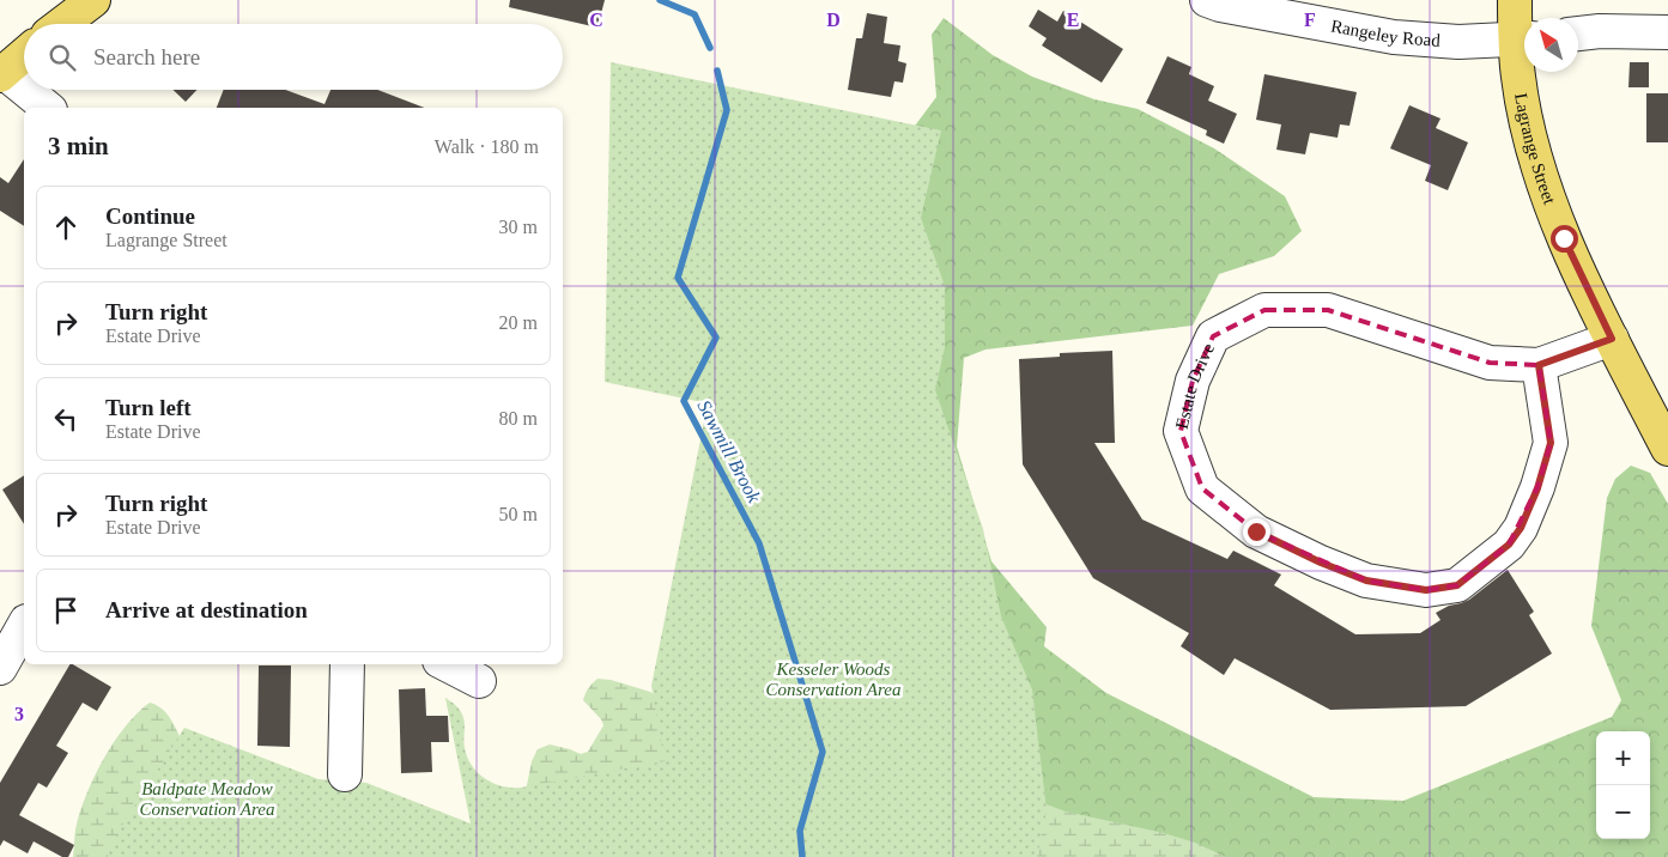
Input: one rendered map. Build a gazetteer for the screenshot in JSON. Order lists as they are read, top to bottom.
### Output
{
  "streets": {
    "main road": ["Lagrange Street"],
    "street": ["Rangeley Road", "Estate Drive"]
  },
  "crossings": [
    ["Rangeley Road", "Lagrange Street"],
    ["Lagrange Street", "Estate Drive"]
  ],
  "water": ["Sawmill Brook"],
  "parks": ["Kesseler Woods Conservation Area", "Baldpate Meadow Conservation Area"],
  "north": "top left",
  "page": {
    "search": "Search here",
    "heading": ["3 min", "Walk · 180 m"],
    "list": [
      ["Continue", "Lagrange Street", "30 m"],
      ["Turn right", "Estate Drive", "20 m"],
      ["Turn left", "Estate Drive", "80 m"],
      ["Turn right", "Estate Drive", "50 m"],
      "Arrive at destination"
    ],
    "map_buttons": ["+", "−"]
  },
  "grid": {
    "columns": [
      "C",
      "D",
      "E",
      "F"
    ],
    "rows": ["3"]
  }
}
